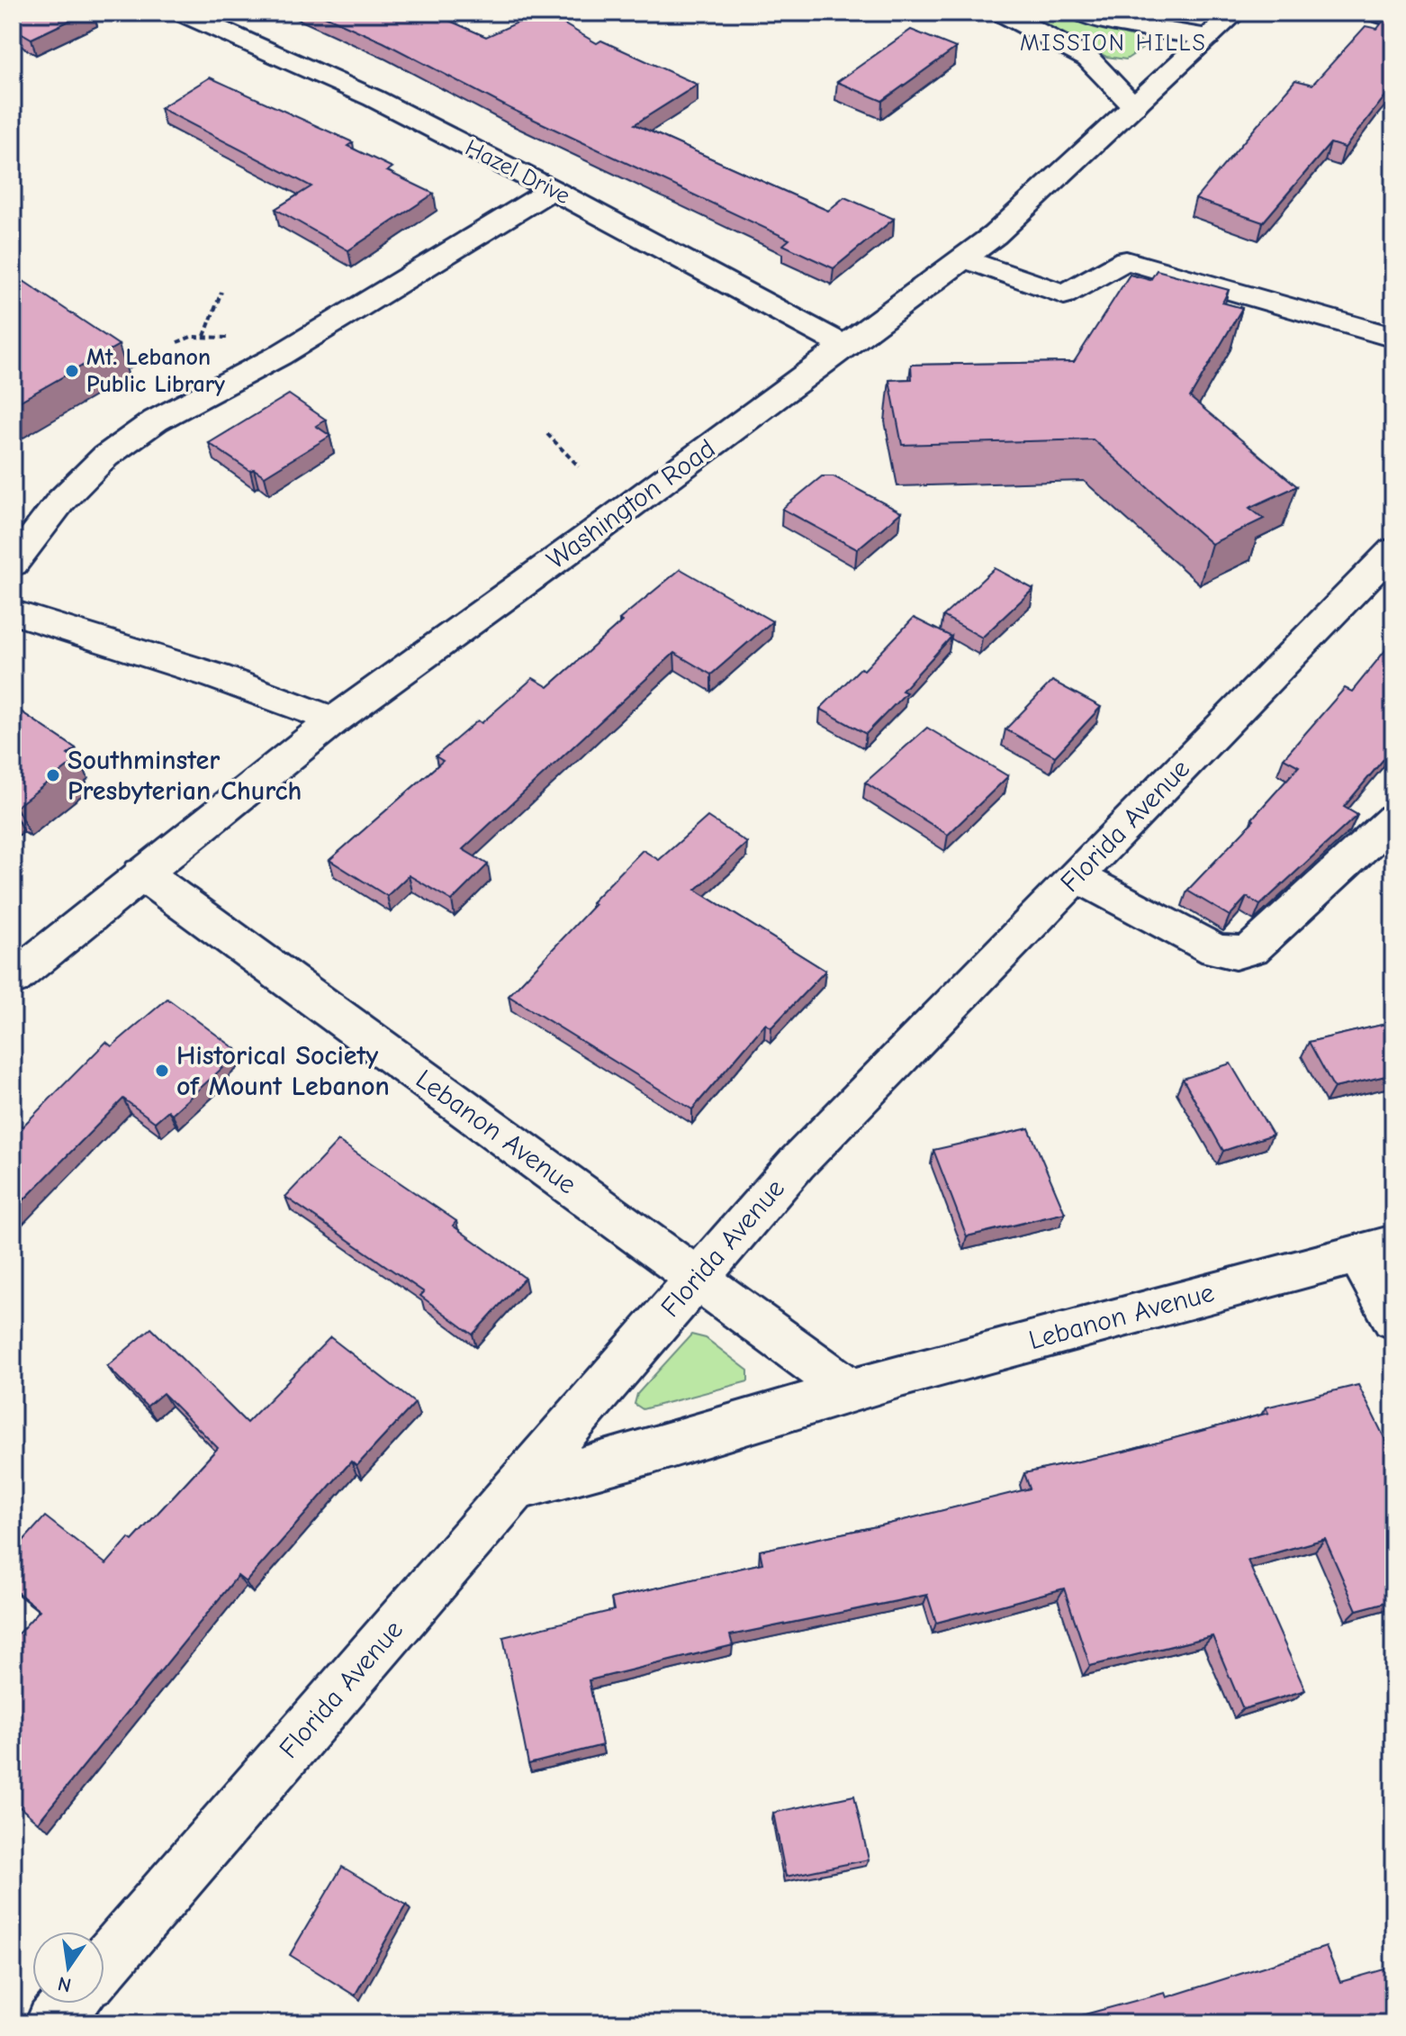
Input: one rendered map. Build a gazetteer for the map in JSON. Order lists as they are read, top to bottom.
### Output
{
  "streets": {
    "street": [
      "Hazel Drive",
      "Washington Road",
      "Florida Avenue",
      "Lebanon Avenue"
    ]
  },
  "crossings": [
    ["Hazel Drive", "Washington Road"],
    ["Washington Road", "Lebanon Avenue"],
    ["Florida Avenue", "Lebanon Avenue"]
  ],
  "districts": ["MISSION HILLS"],
  "places": ["Mt. Lebanon Public Library", "Southminster Presbyterian Church", "Historical Society of Mount Lebanon"],
  "north": "bottom"
}
